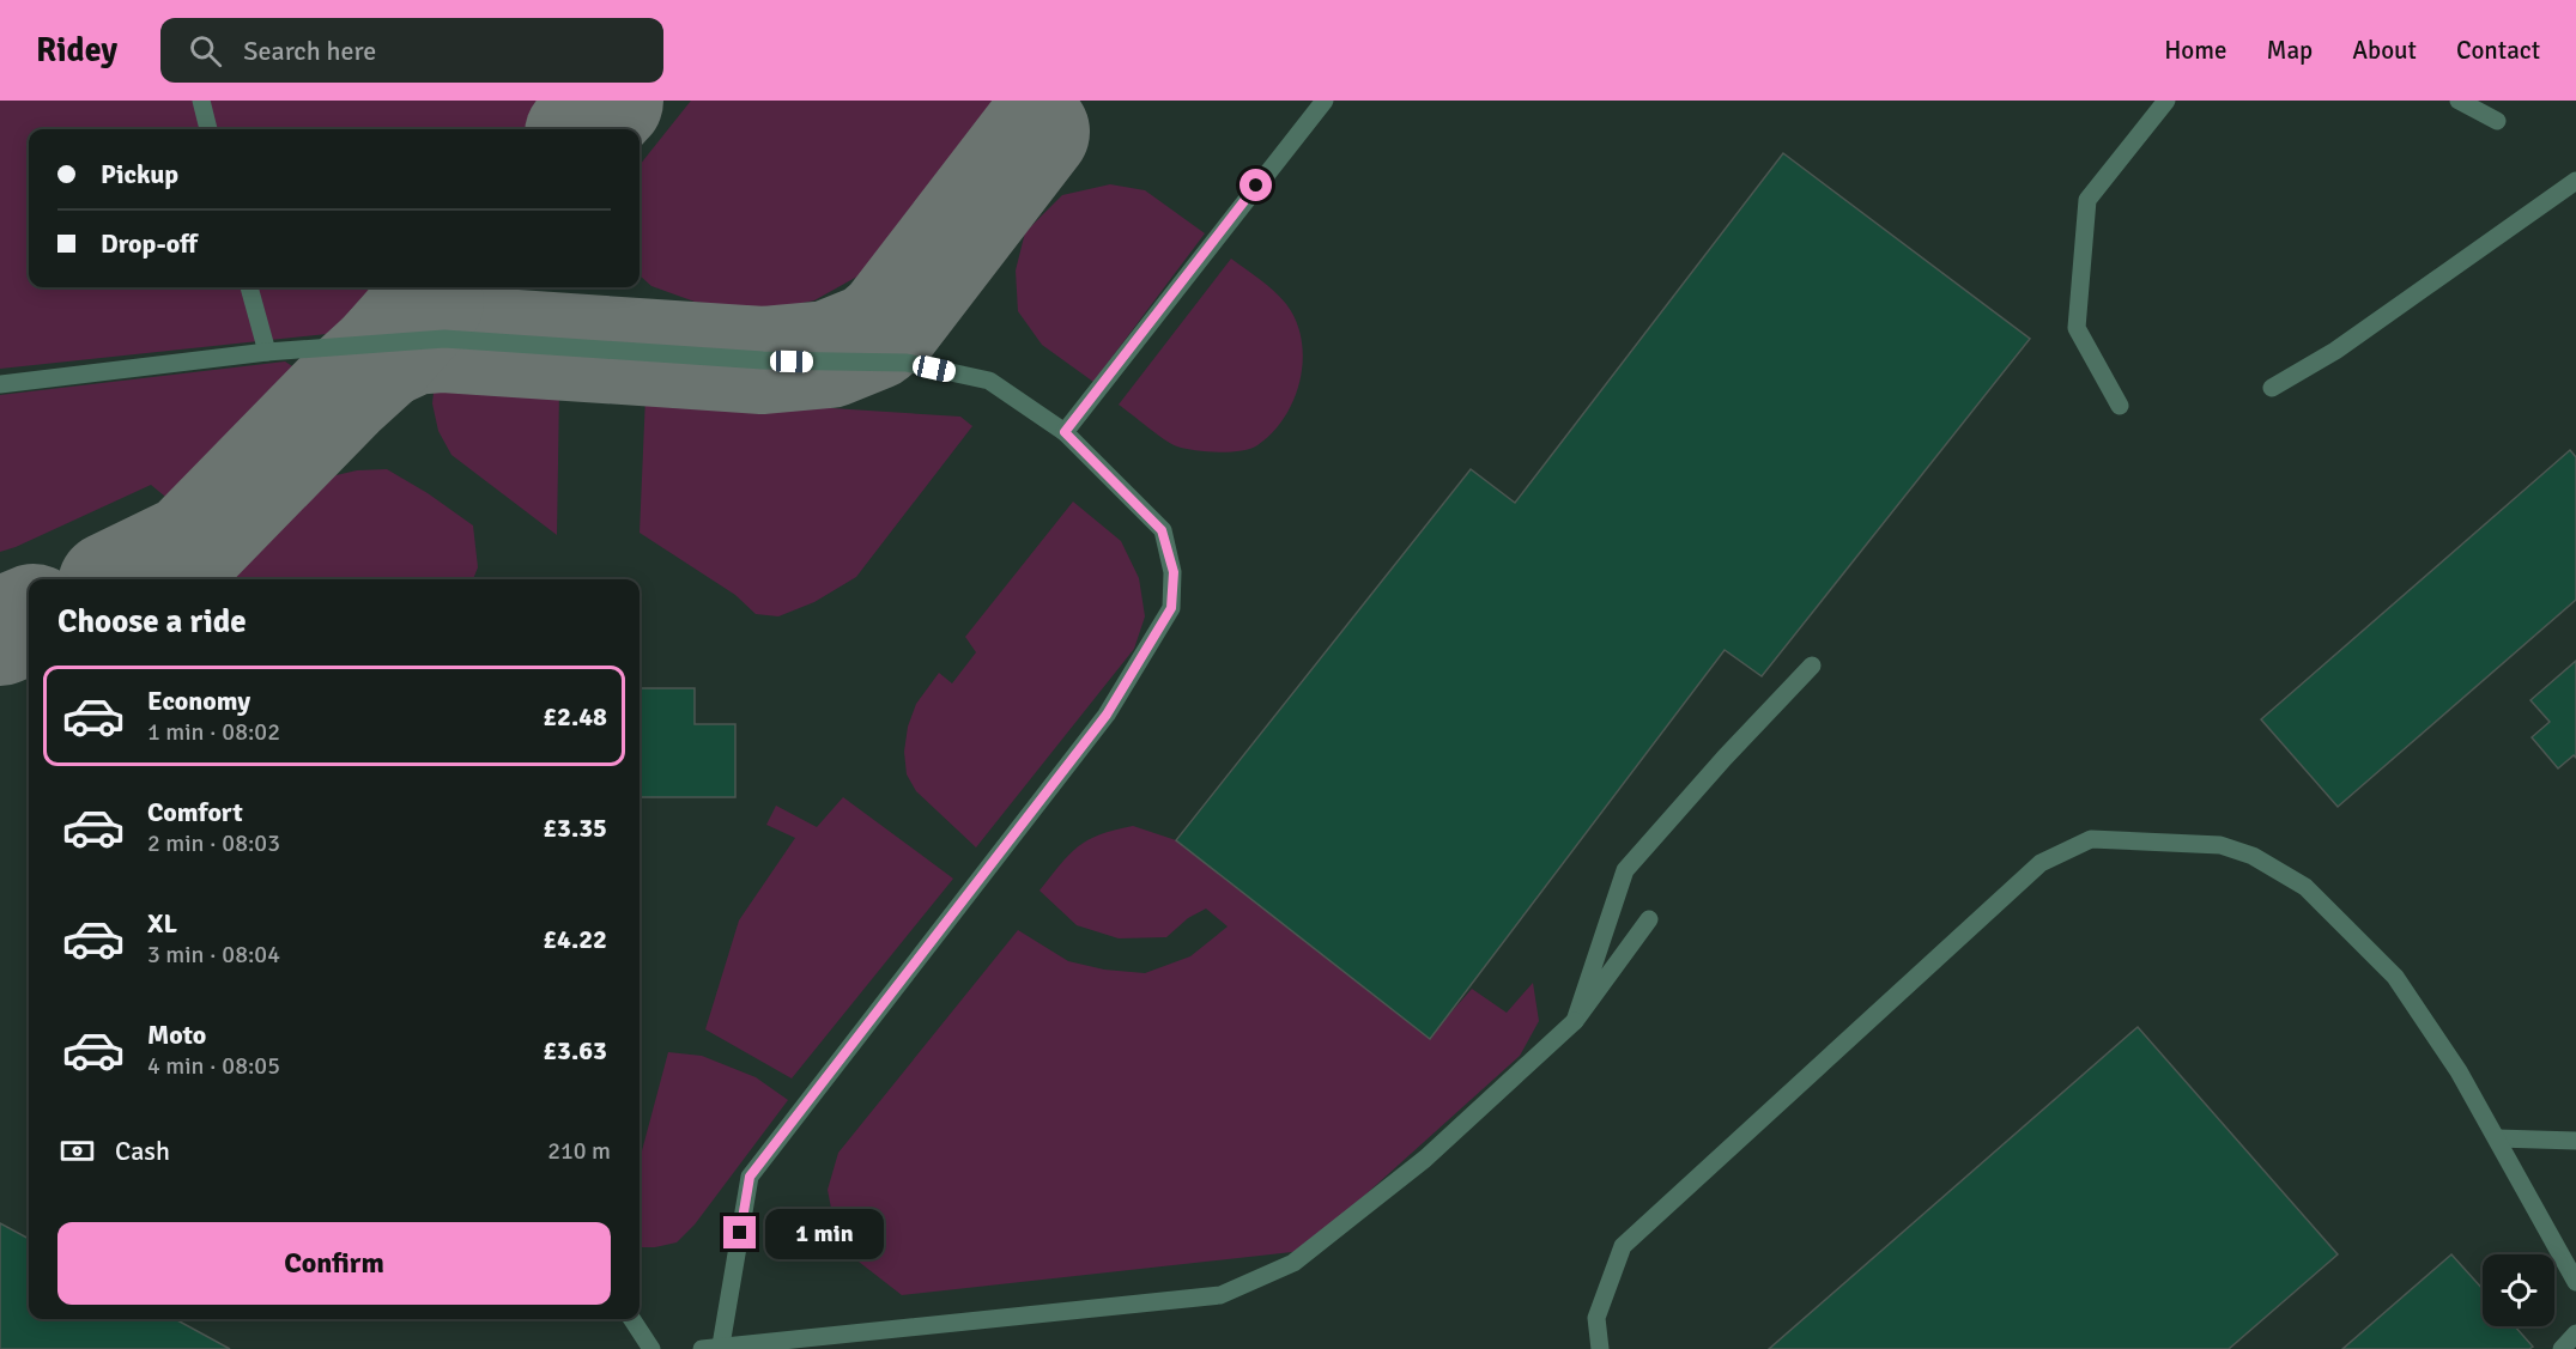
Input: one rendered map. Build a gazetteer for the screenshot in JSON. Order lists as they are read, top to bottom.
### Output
{
  "page": {
    "header": "Ridey",
    "search": "Search here",
    "nav": [
      "Home",
      "Map",
      "About",
      "Contact"
    ],
    "banner": ["Pickup", "Drop-off"],
    "heading": "Choose a ride",
    "list": [
      {
        "name": "Economy",
        "note": "1 min · 08:02",
        "value": "£2.48"
      },
      {
        "name": "Comfort",
        "note": "2 min · 08:03",
        "value": "£3.35"
      },
      {
        "name": "XL",
        "note": "3 min · 08:04",
        "value": "£4.22"
      },
      {
        "name": "Moto",
        "note": "4 min · 08:05",
        "value": "£3.63"
      }
    ],
    "pay": ["Cash", "210 m"],
    "buttons": "Confirm",
    "bubble": "1 min"
  }
}
